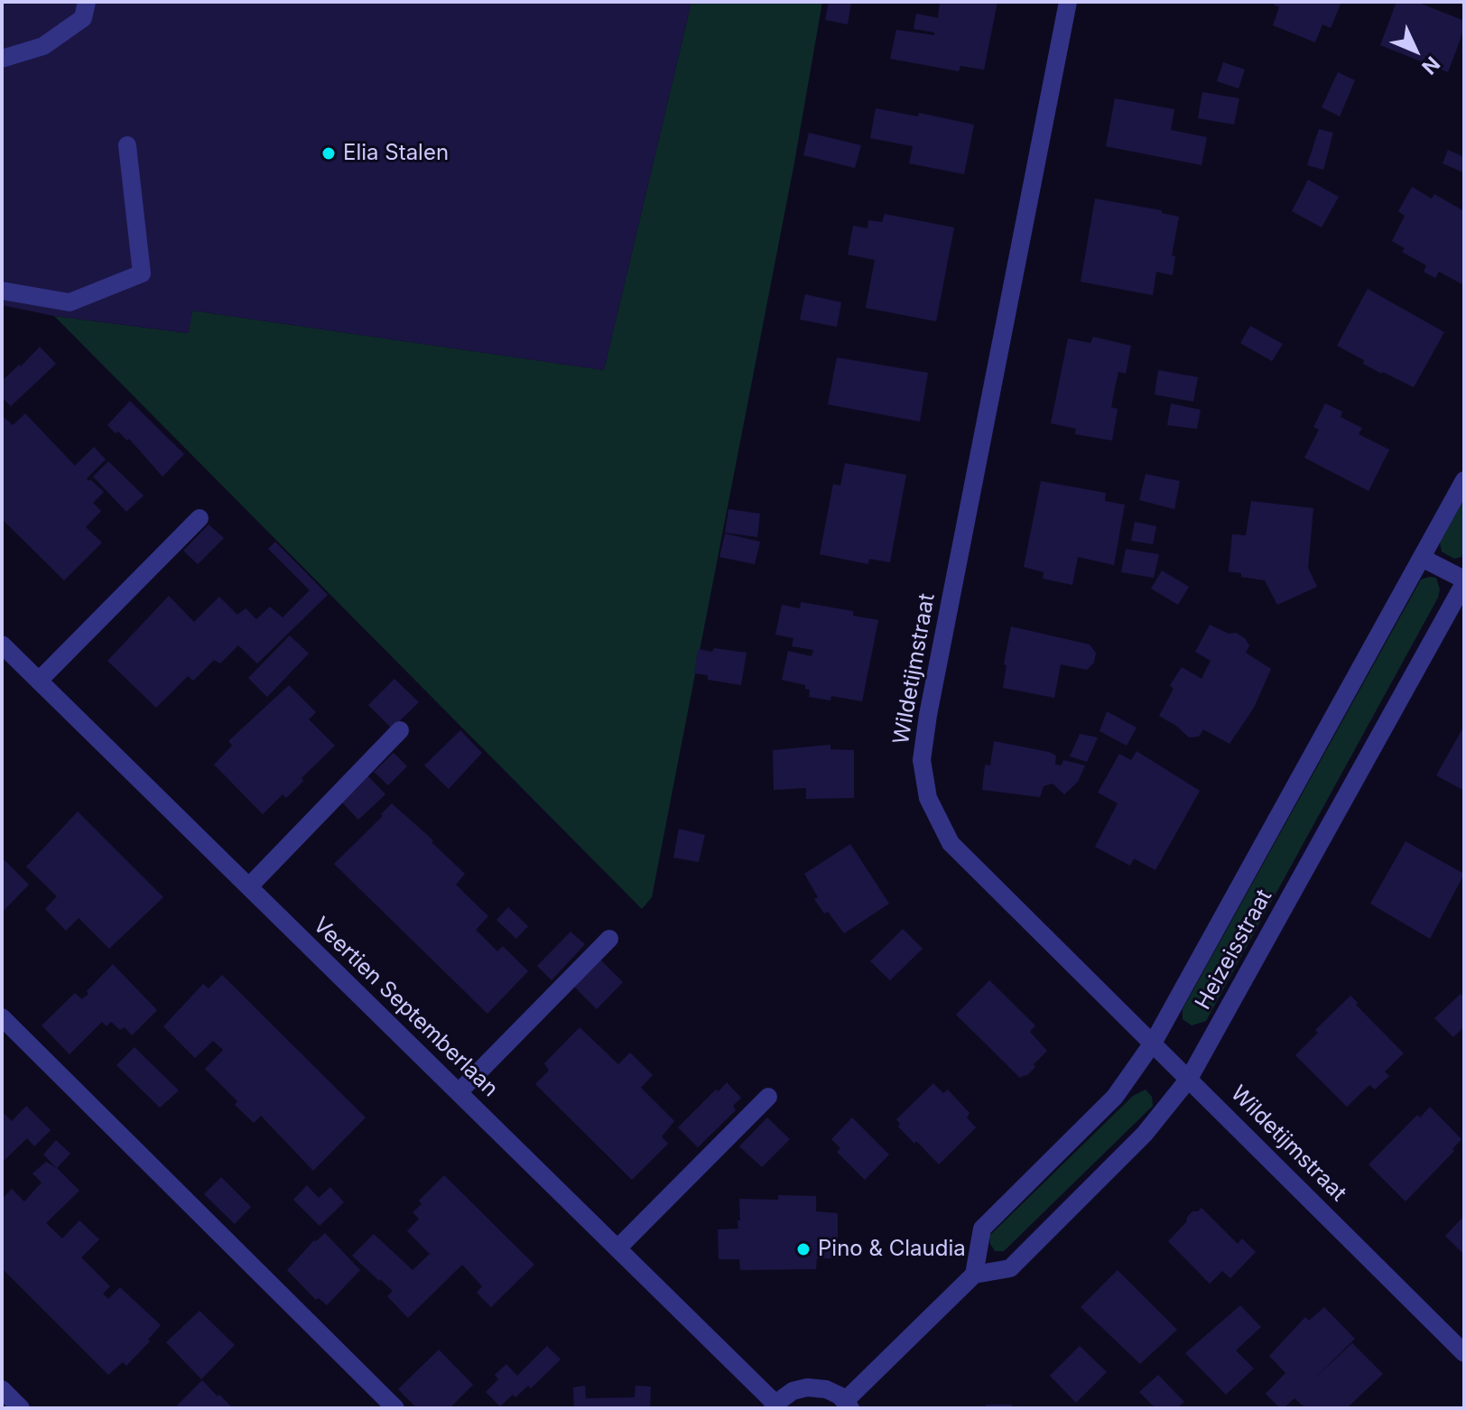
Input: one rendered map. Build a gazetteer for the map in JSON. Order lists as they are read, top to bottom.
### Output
{
  "streets": {
    "street": ["Wildetijmstraat", "Heizeisstraat", "Veertien Septemberlaan"]
  },
  "crossings": [
    ["Wildetijmstraat", "Heizeisstraat"]
  ],
  "places": ["Elia Stalen", "Pino & Claudia"],
  "north": "bottom right"
}
